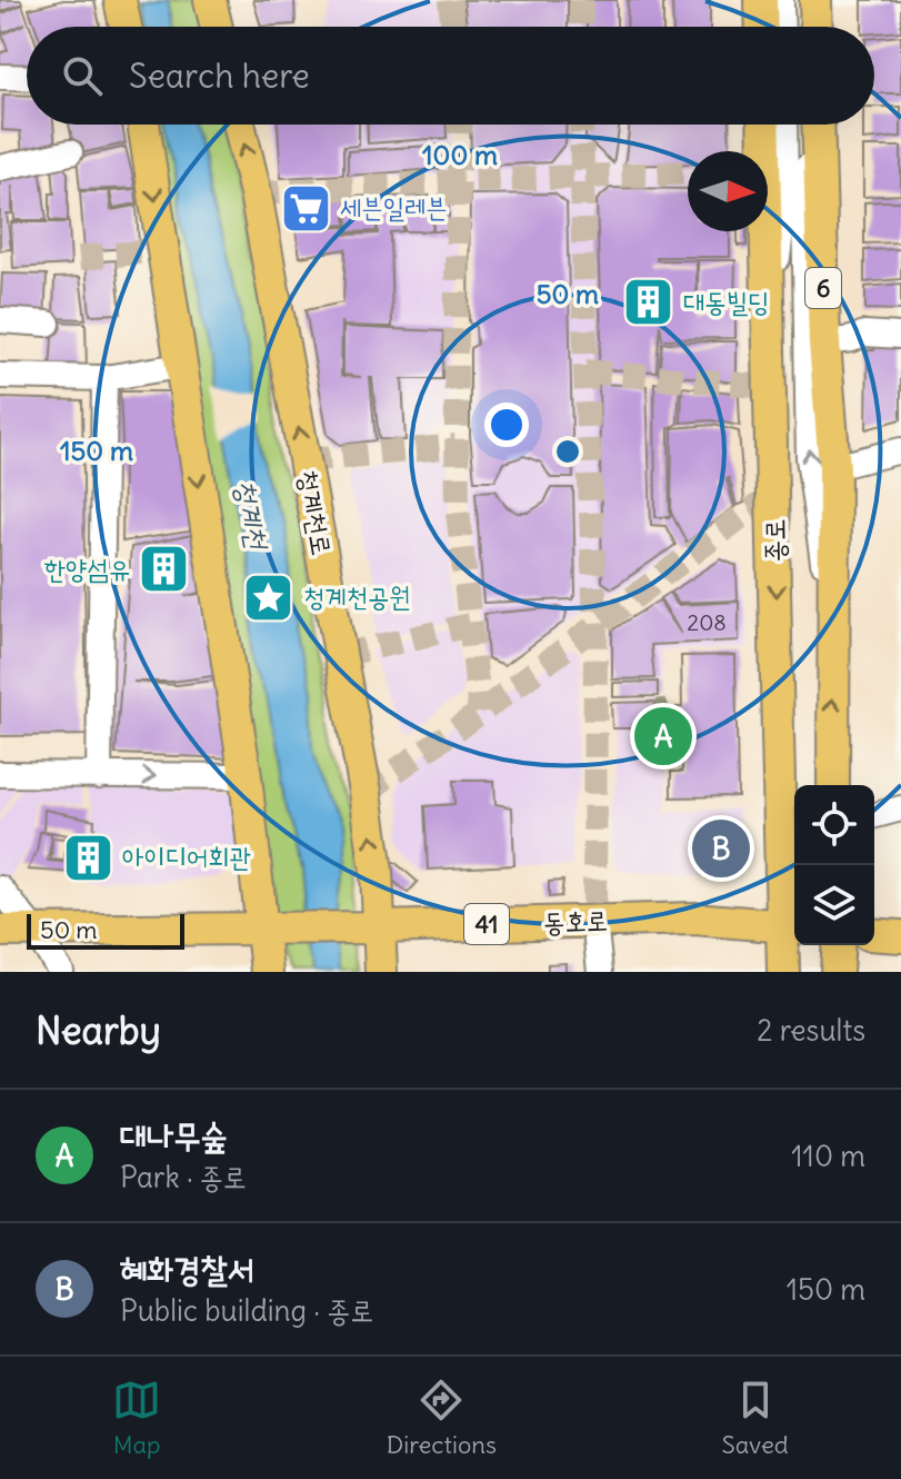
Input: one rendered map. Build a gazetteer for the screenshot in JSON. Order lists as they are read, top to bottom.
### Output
{
  "streets": {
    "main road": [
      "6",
      "청계천로",
      "종로",
      "동호로",
      "41"
    ]
  },
  "crossings": [
    ["청계천로", "동호로"],
    ["청계천로", "41"],
    ["종로", "동호로"],
    ["동호로", "41"]
  ],
  "water": ["청계천"],
  "places": {
    "supermarket": ["세븐일레븐"],
    "building": ["대동빌딩", "한양섬유", "아이디어회관"],
    "place": ["청계천공원"]
  },
  "house_numbers": ["208"],
  "scale_bar": "50 m",
  "north": "right",
  "page": {
    "search": "Search here",
    "pins": ["A", "B"],
    "scale": "50 m",
    "heading": ["Nearby", "2 results"],
    "list": [
      {
        "mark": "A",
        "name": "대나무숲",
        "note": "Park · 종로",
        "value": "110 m"
      },
      {
        "mark": "B",
        "name": "혜화경찰서",
        "note": "Public building · 종로",
        "value": "150 m"
      }
    ],
    "nav": ["Map", "Directions", "Saved"]
  },
  "rings": ["100 m", "50 m", "150 m"]
}
